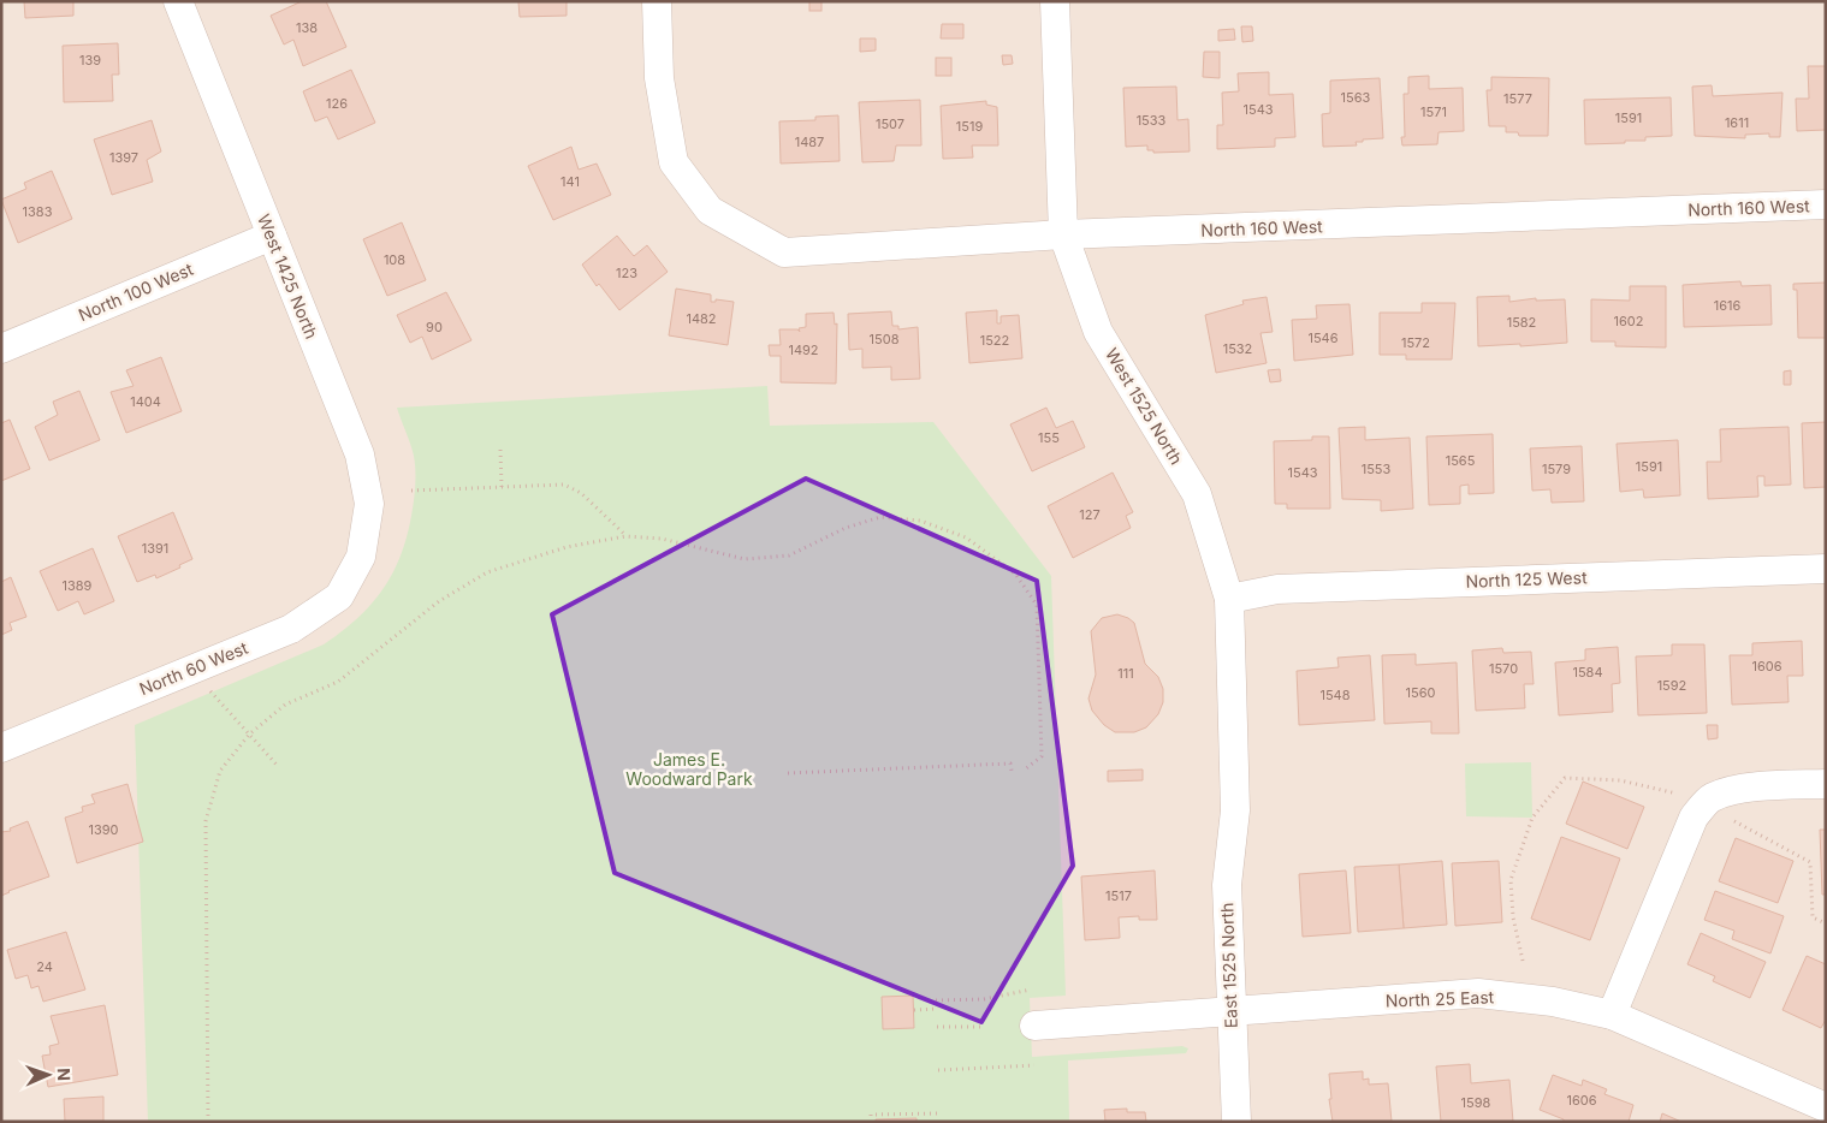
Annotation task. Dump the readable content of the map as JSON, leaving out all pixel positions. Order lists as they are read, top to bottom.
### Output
{
  "streets": {
    "street": [
      "North 160 West",
      "West 1425 North",
      "North 100 West",
      "West 1525 North",
      "North 125 West",
      "North 60 West",
      "East 1525 North",
      "North 25 East"
    ]
  },
  "crossings": [
    ["North 160 West", "West 1525 North"],
    ["West 1425 North", "North 100 West"],
    ["West 1425 North", "North 60 West"],
    ["West 1525 North", "North 125 West"],
    ["West 1525 North", "East 1525 North"],
    ["East 1525 North", "North 25 East"]
  ],
  "parks": ["James E. Woodward Park"],
  "house_numbers": [
    "138",
    "139",
    "1563",
    "1577",
    "126",
    "1543",
    "1571",
    "1591",
    "1533",
    "1611",
    "1507",
    "1519",
    "1487",
    "1397",
    "141",
    "1383",
    "108",
    "123",
    "1616",
    "1482",
    "1602",
    "1582",
    "90",
    "1546",
    "1508",
    "1522",
    "1572",
    "1532",
    "1492",
    "1404",
    "155",
    "1565",
    "1591",
    "1553",
    "1579",
    "1543",
    "127",
    "1391",
    "1389",
    "1606",
    "1570",
    "1584",
    "111",
    "1592",
    "1560",
    "1548",
    "1390",
    "1517",
    "24",
    "1606",
    "1598"
  ],
  "north": "right"
}
